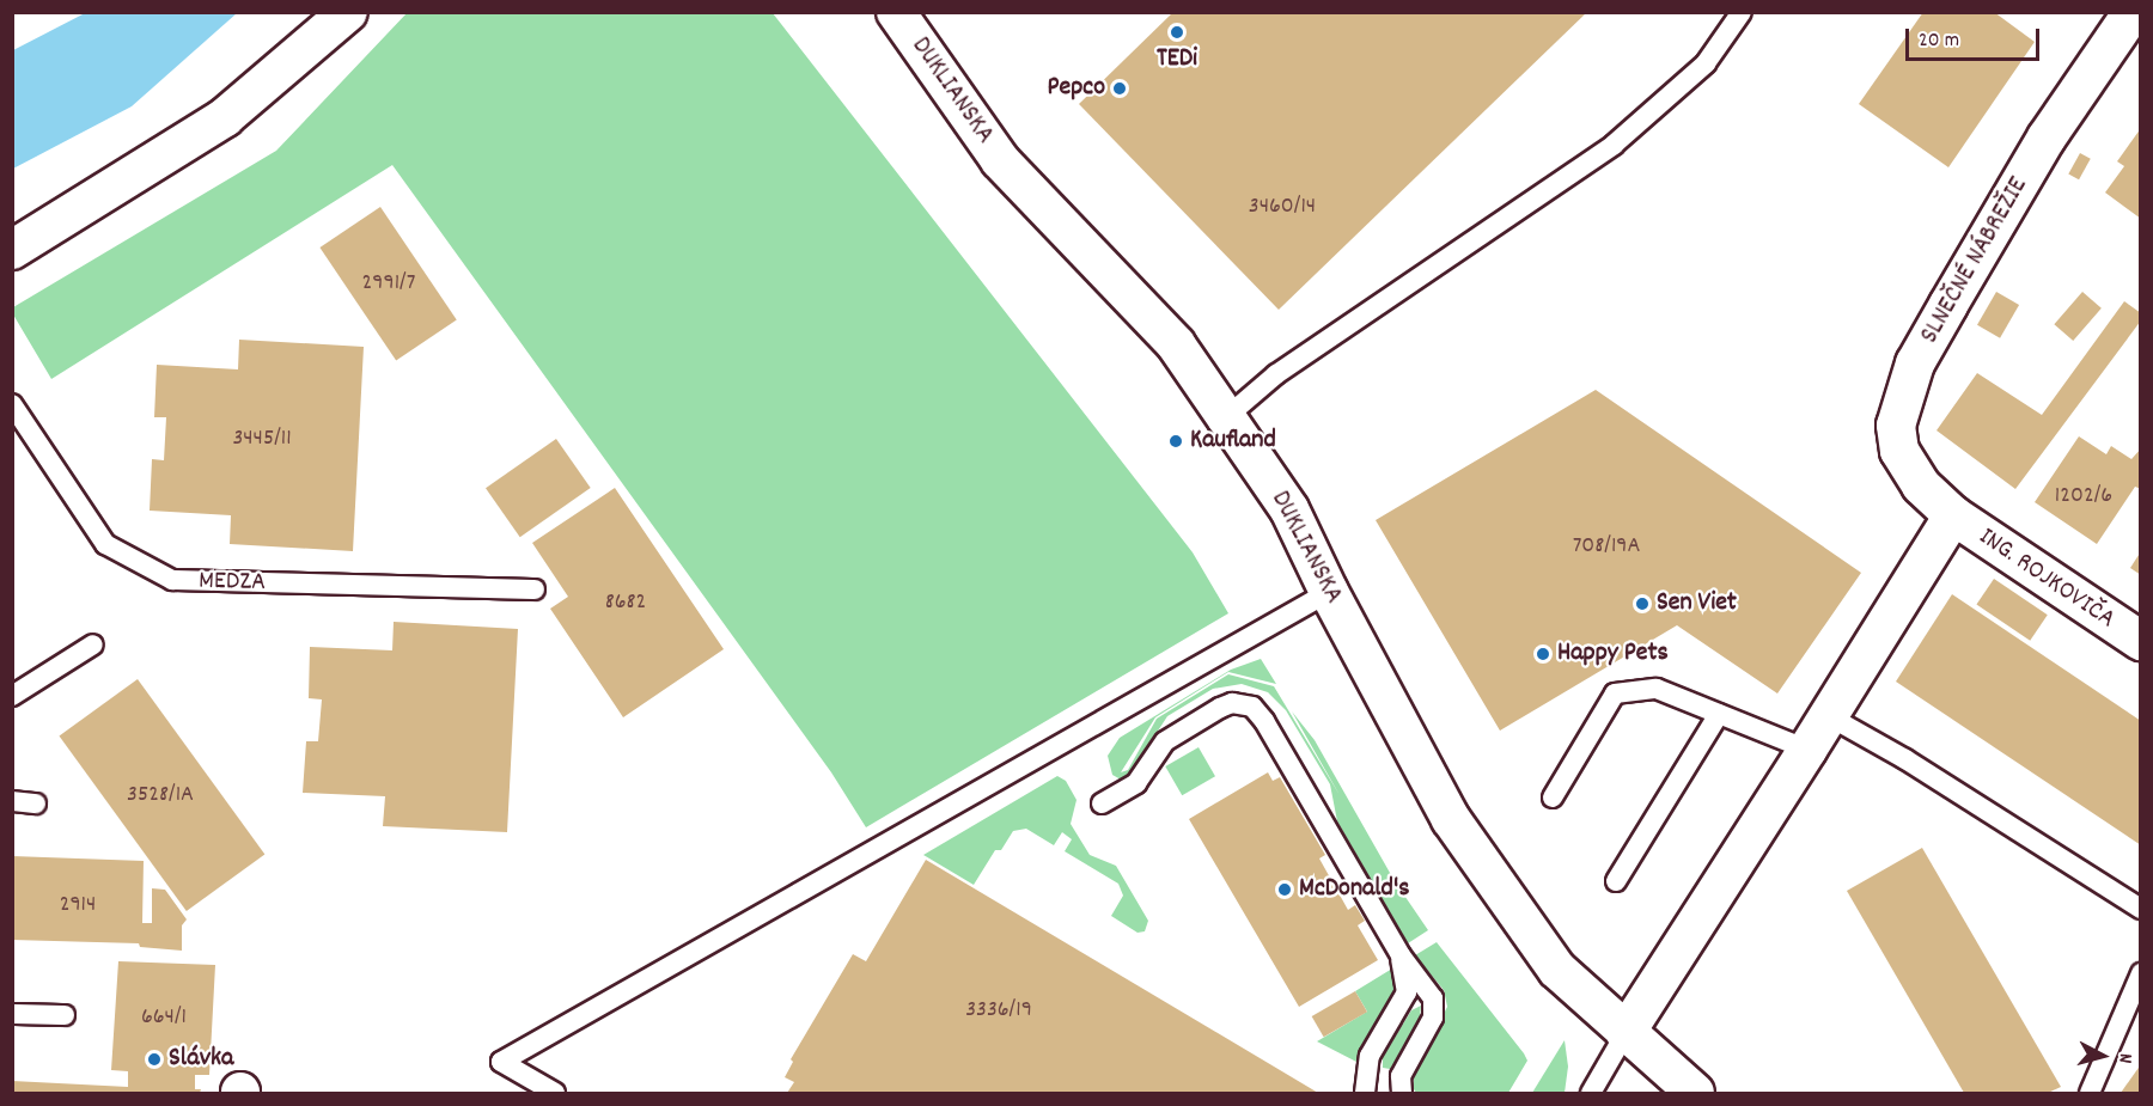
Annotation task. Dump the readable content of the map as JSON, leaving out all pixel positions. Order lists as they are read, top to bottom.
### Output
{
  "streets": {
    "street": ["DUKLIANSKA", "SLNEČNÉ NÁBREŽIE", "ING. ROJKOVIČA"],
    "lane": ["MEDZA"]
  },
  "crossings": [
    ["SLNEČNÉ NÁBREŽIE", "ING. ROJKOVIČA"]
  ],
  "places": [
    "TEDi",
    "Pepco",
    "Kaufland",
    "Sen Viet",
    "Happy Pets",
    "McDonald's",
    "Slávka"
  ],
  "house_numbers": [
    "3460/14",
    "2991/7",
    "3445/11",
    "1202/6",
    "708/19A",
    "8682",
    "3528/1A",
    "2914",
    "3336/19",
    "664/1"
  ],
  "scale_bar": "20 m",
  "north": "right"
}
